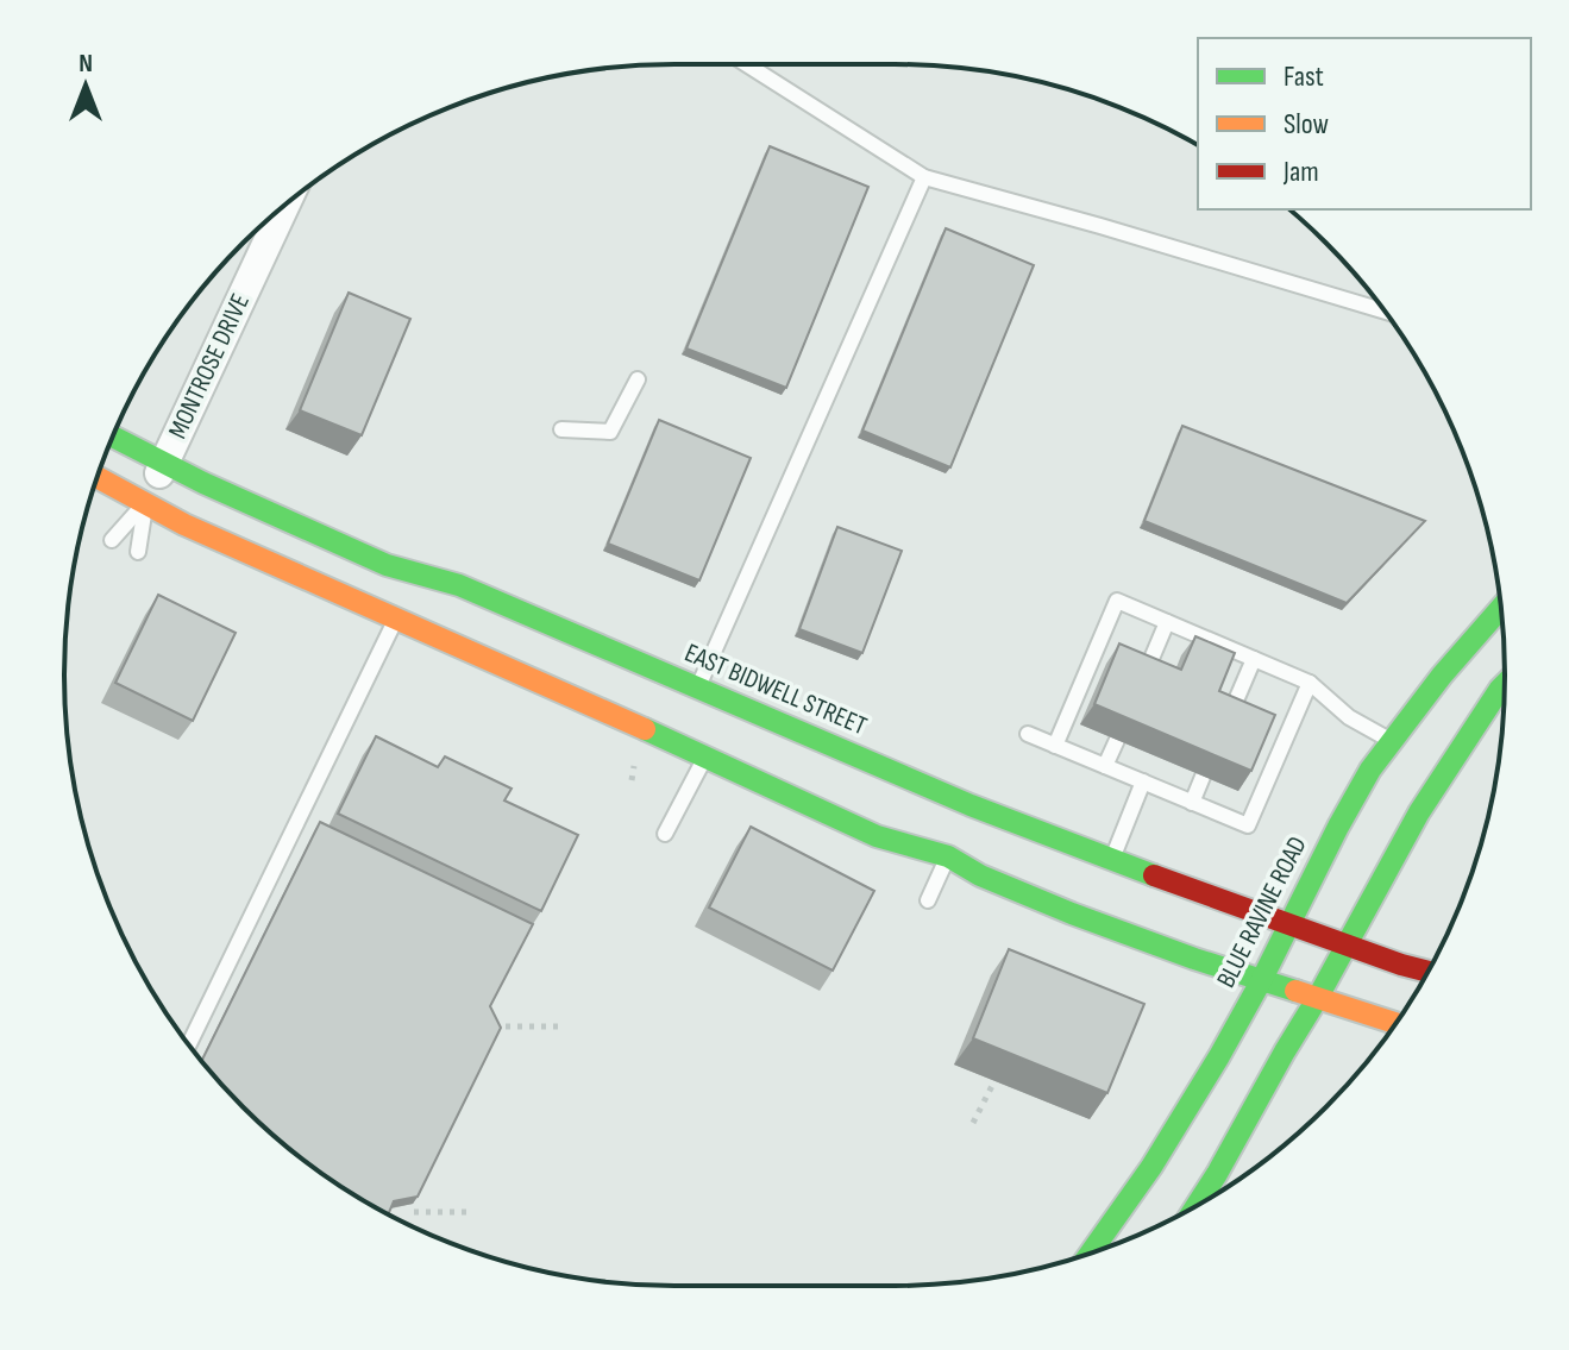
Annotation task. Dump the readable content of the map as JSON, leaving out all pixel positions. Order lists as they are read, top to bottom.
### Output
{
  "streets": {
    "main road": ["EAST BIDWELL STREET", "BLUE RAVINE ROAD"],
    "street": ["MONTROSE DRIVE"]
  },
  "crossings": [
    ["MONTROSE DRIVE", "EAST BIDWELL STREET"],
    ["EAST BIDWELL STREET", "BLUE RAVINE ROAD"]
  ],
  "legend": ["Fast", "Slow", "Jam"],
  "north": "top"
}
